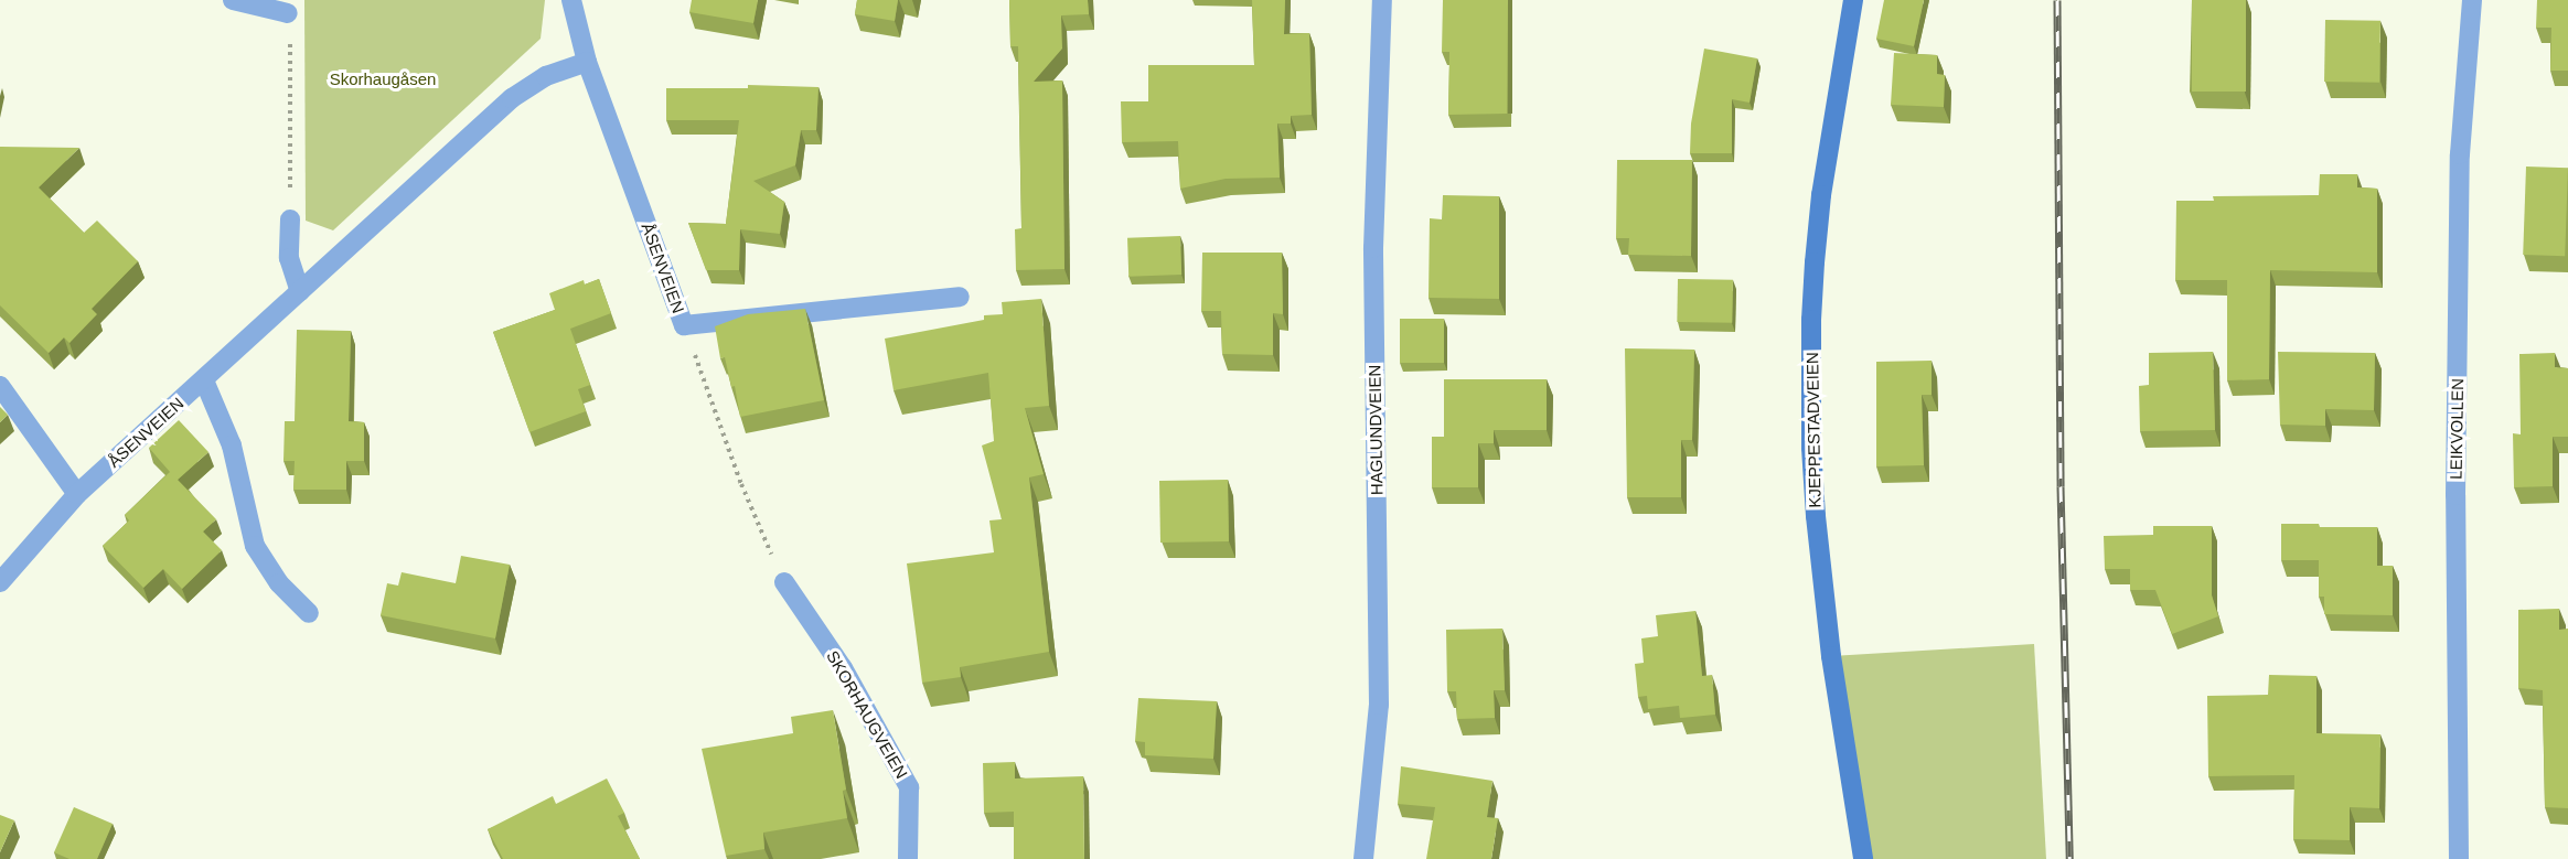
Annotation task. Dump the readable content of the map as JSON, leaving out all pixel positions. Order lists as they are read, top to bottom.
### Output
{
  "streets": {
    "main road": ["KJEPPESTADVEIEN"],
    "street": [
      "ÅSENVEIEN",
      "LEIKVOLLEN",
      "HAGLUNDVEIEN",
      "SKORHAUGVEIEN"
    ]
  },
  "parks": ["Skorhaugåsen"]
}
